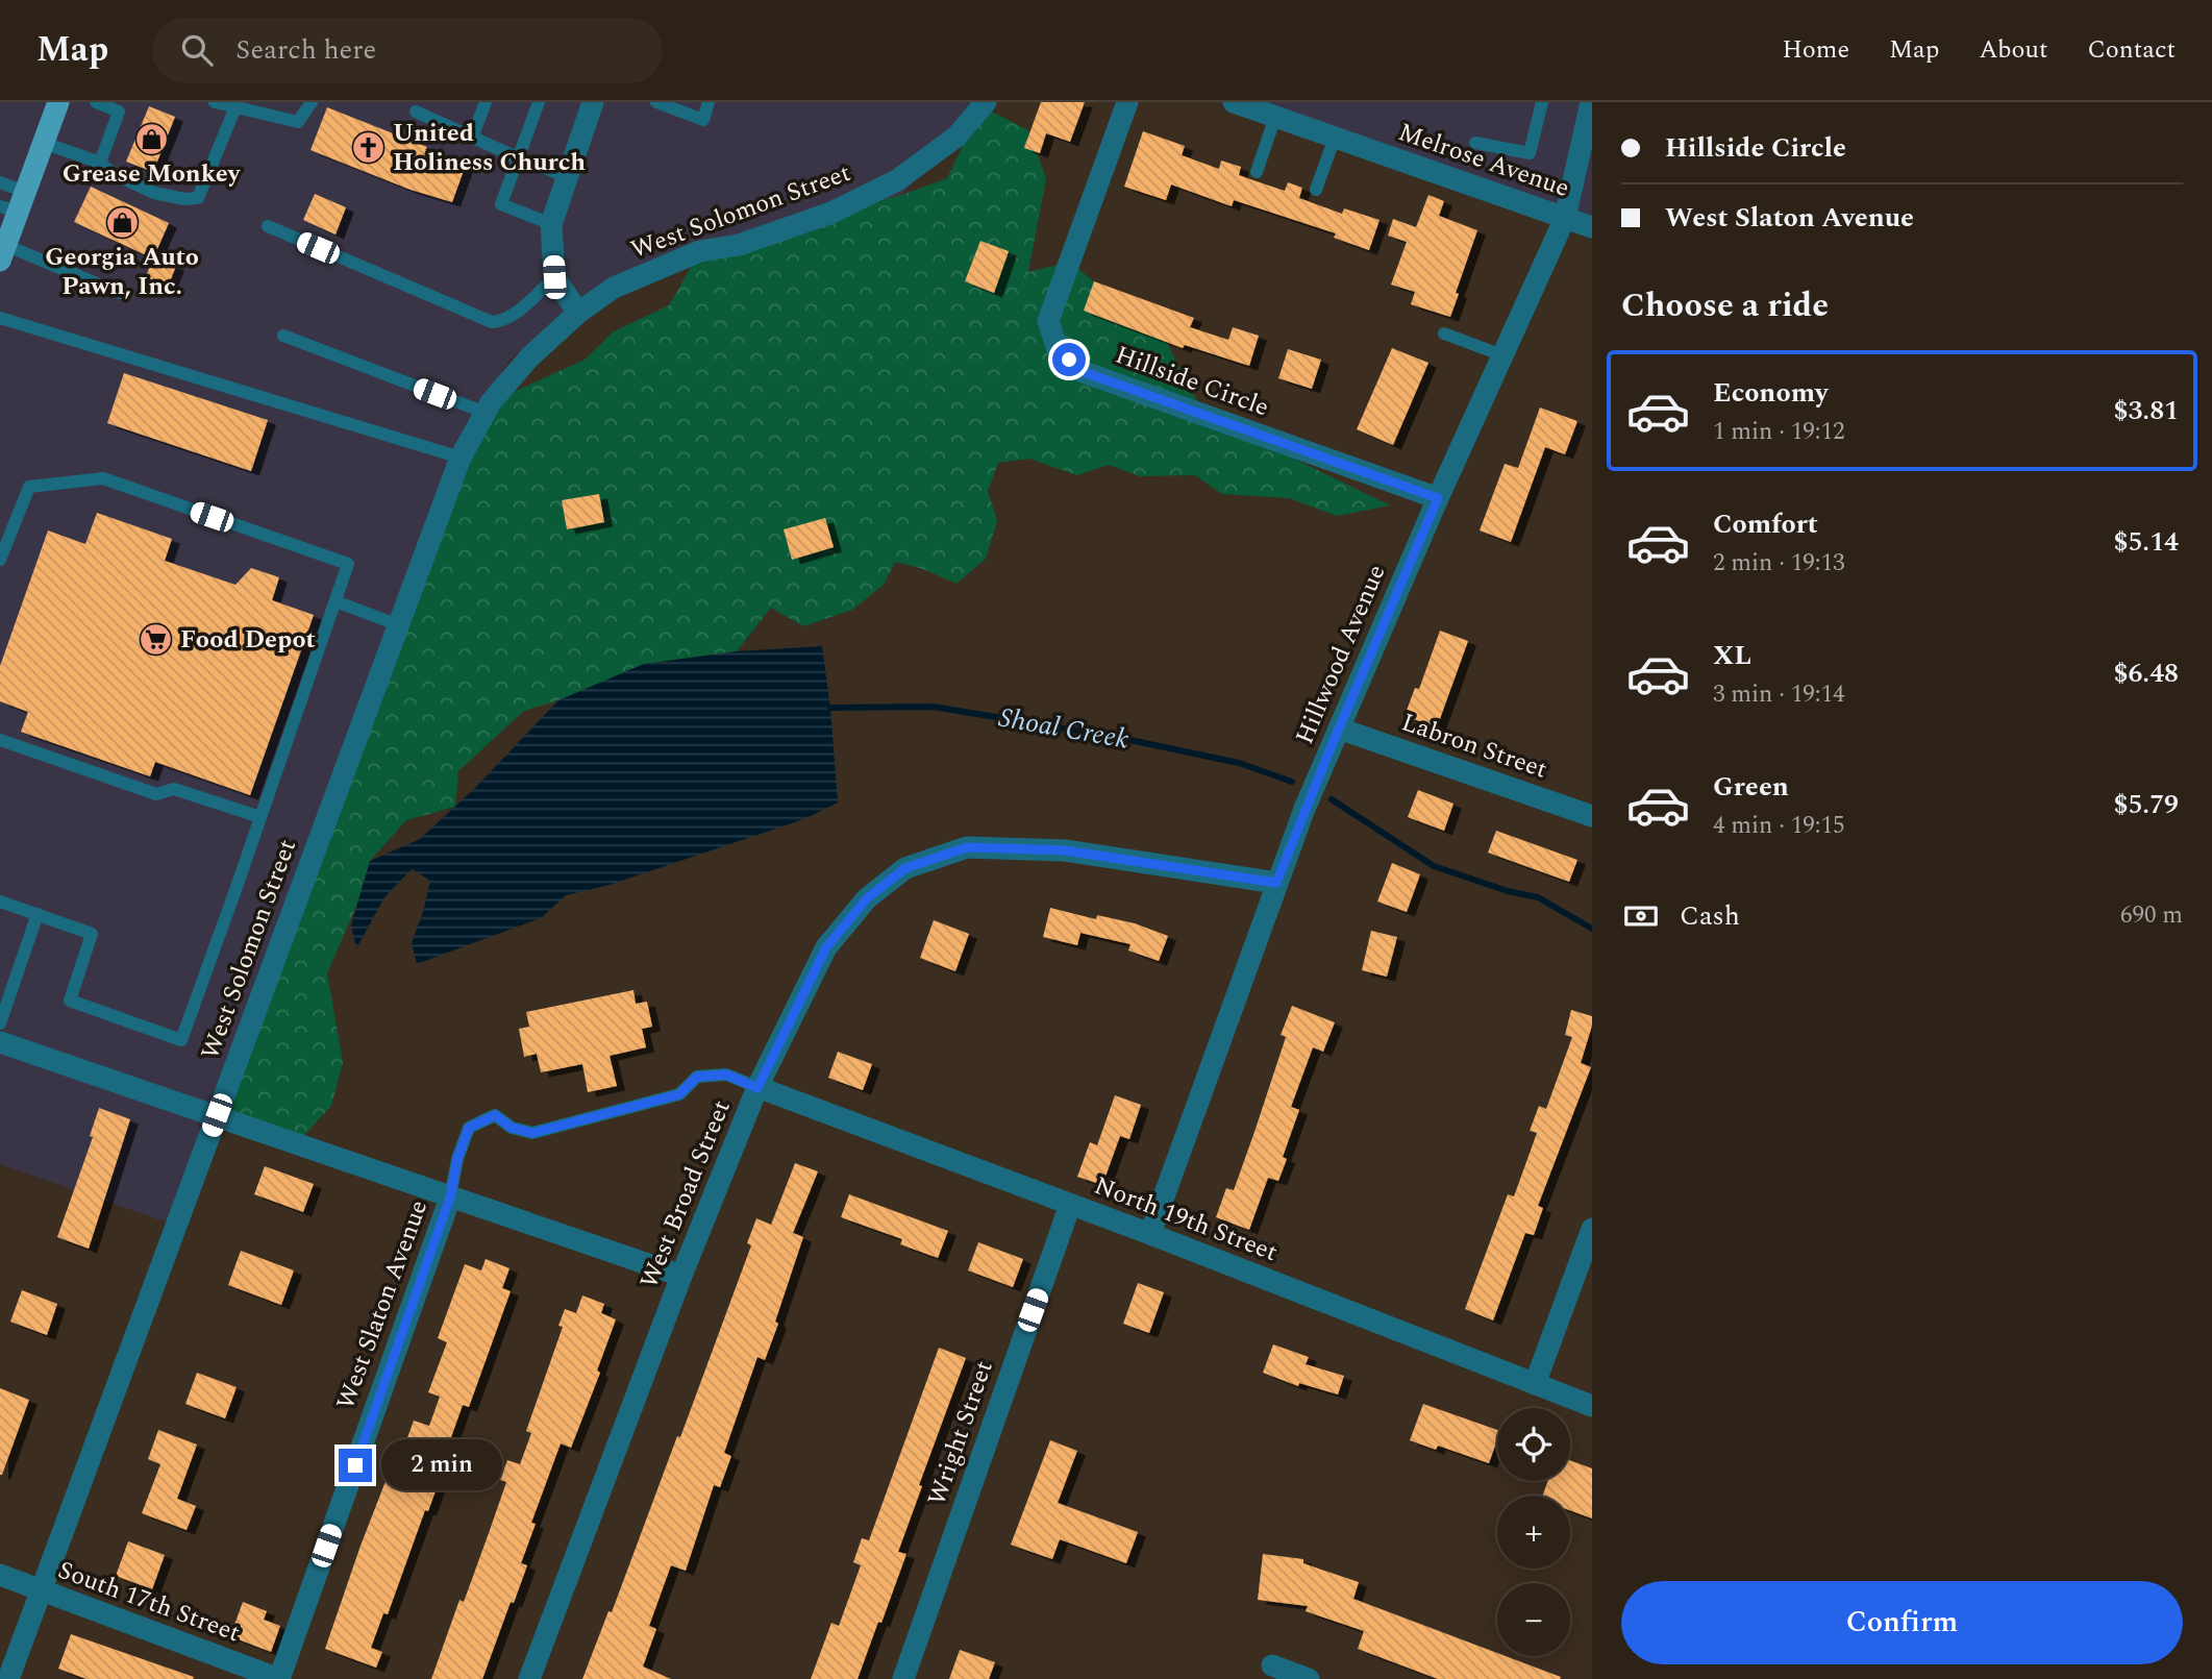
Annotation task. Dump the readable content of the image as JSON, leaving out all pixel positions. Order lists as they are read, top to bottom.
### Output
{
  "streets": {
    "street": [
      "Melrose Avenue",
      "West Solomon Street",
      "Hillside Circle",
      "Hillwood Avenue",
      "Labron Street",
      "West Broad Street",
      "North 19th Street",
      "West Slaton Avenue",
      "Wright Street",
      "South 17th Street"
    ]
  },
  "crossings": [
    ["Melrose Avenue", "Hillwood Avenue"],
    ["West Solomon Street", "South 17th Street"],
    ["Hillside Circle", "Hillwood Avenue"],
    ["Hillwood Avenue", "Labron Street"],
    ["Hillwood Avenue", "West Broad Street"],
    ["Hillwood Avenue", "North 19th Street"],
    ["West Broad Street", "North 19th Street"],
    ["North 19th Street", "Wright Street"],
    ["West Slaton Avenue", "South 17th Street"]
  ],
  "water": ["Shoal Creek"],
  "places": {
    "shop": ["Grease Monkey", "Georgia Auto Pawn, Inc."],
    "church": ["United Holiness Church"],
    "supermarket": ["Food Depot"]
  },
  "page": {
    "header": "Map",
    "search": "Search here",
    "nav": [
      "Home",
      "Map",
      "About",
      "Contact"
    ],
    "banner": ["Hillside Circle", "West Slaton Avenue"],
    "heading": "Choose a ride",
    "list": [
      {
        "name": "Economy",
        "note": "1 min · 19:12",
        "value": "$3.81"
      },
      {
        "name": "Comfort",
        "note": "2 min · 19:13",
        "value": "$5.14"
      },
      {
        "name": "XL",
        "note": "3 min · 19:14",
        "value": "$6.48"
      },
      {
        "name": "Green",
        "note": "4 min · 19:15",
        "value": "$5.79"
      }
    ],
    "pay": ["Cash", "690 m"],
    "map_buttons": ["+", "−"],
    "bubble": "2 min",
    "buttons": "Confirm"
  }
}
